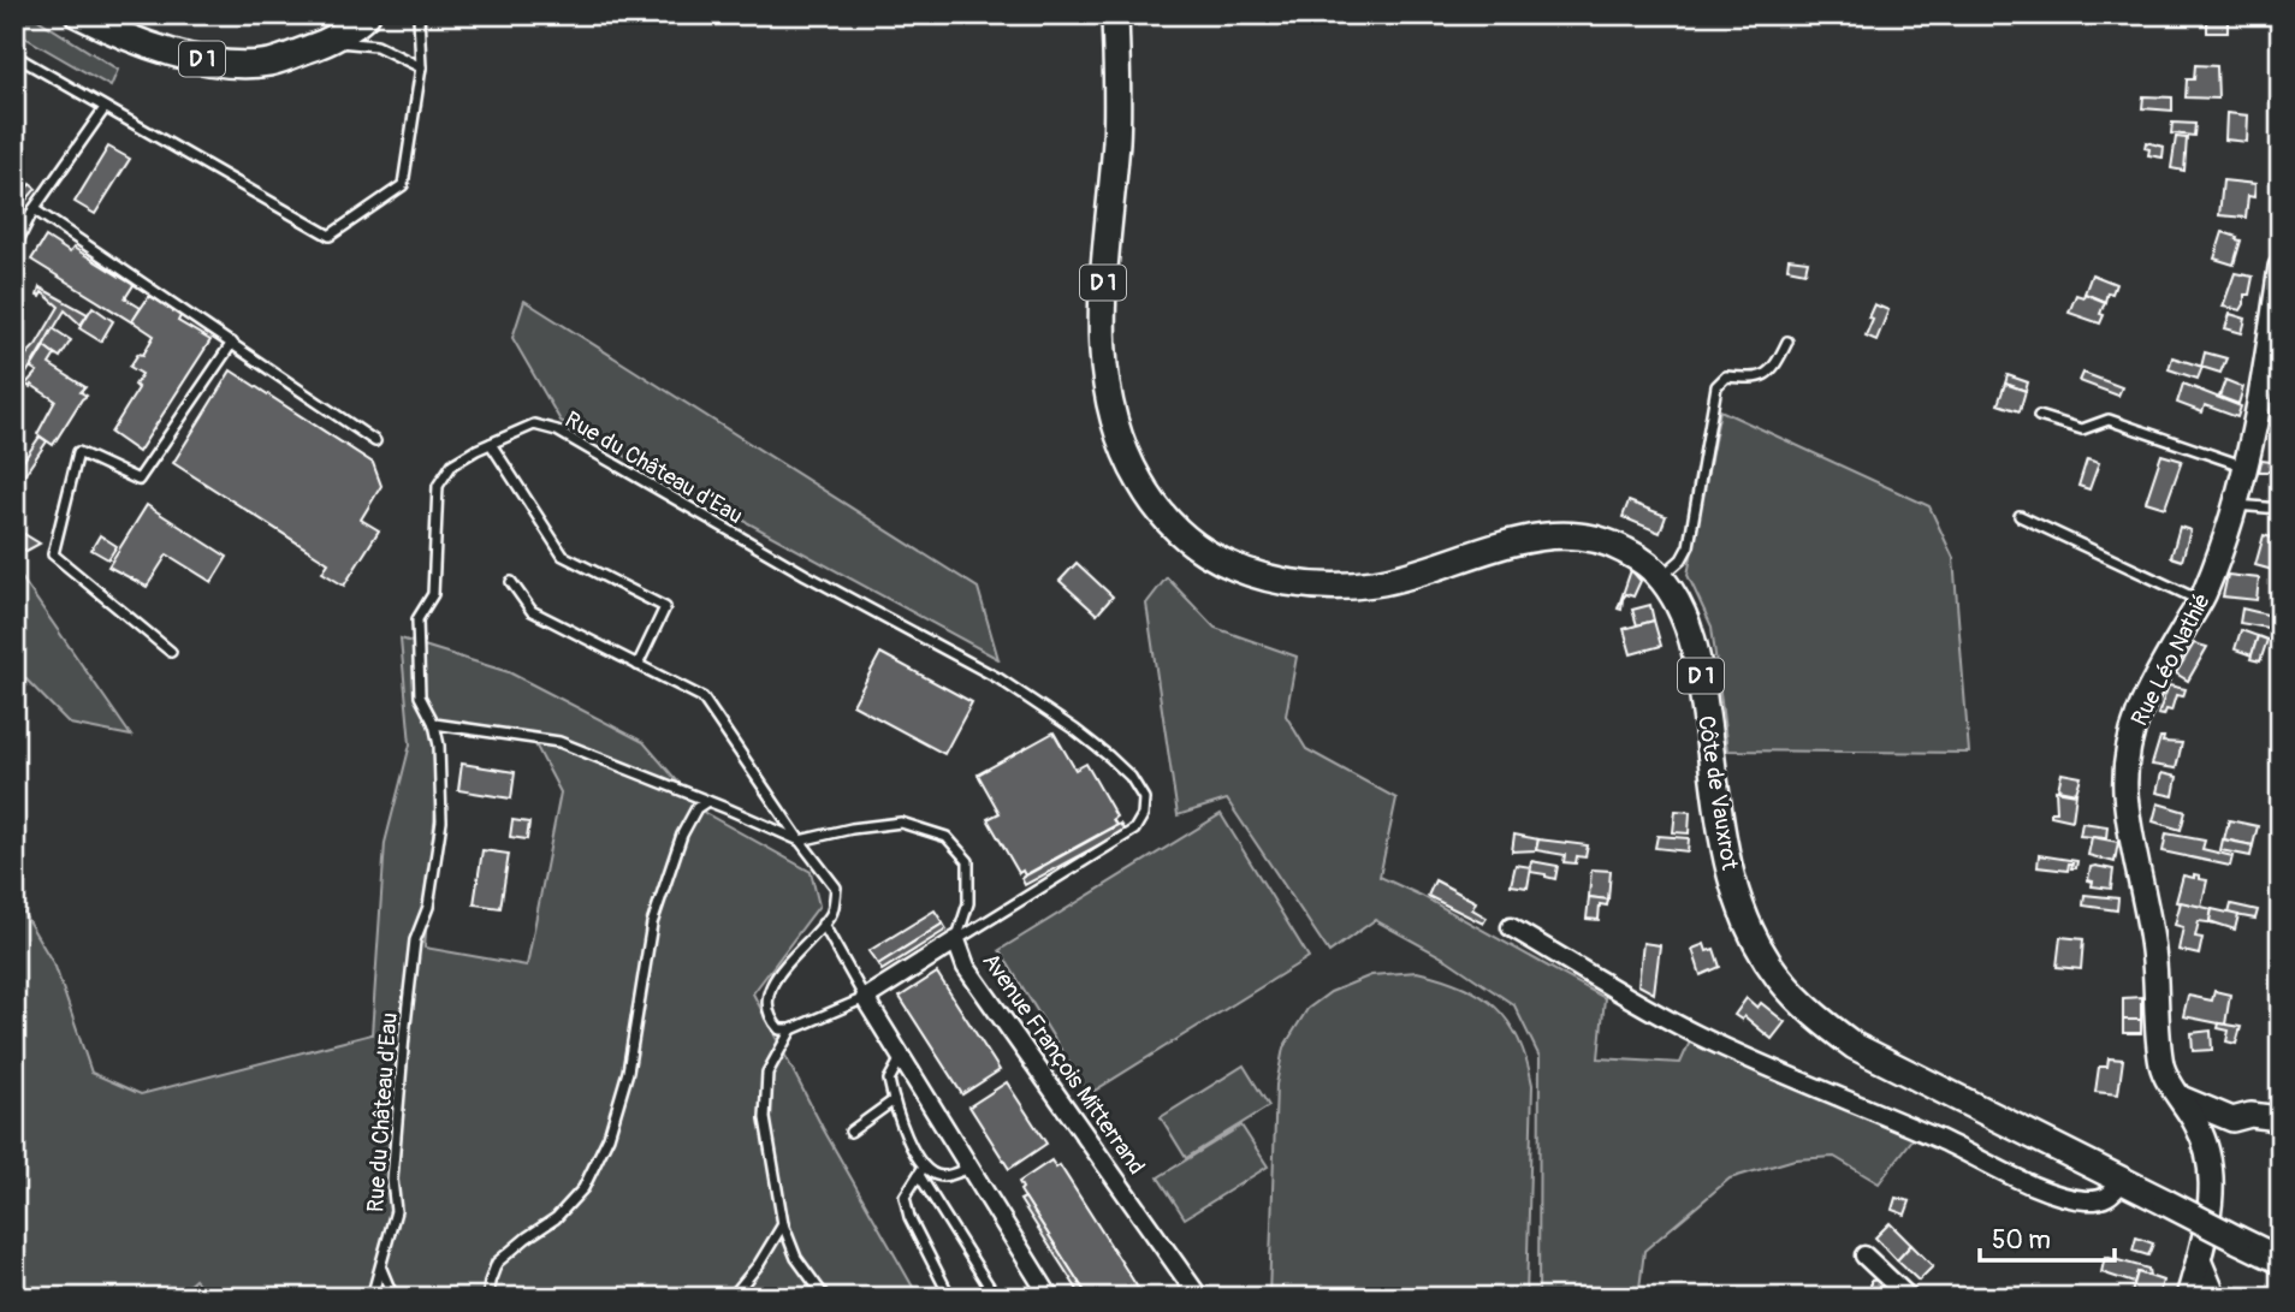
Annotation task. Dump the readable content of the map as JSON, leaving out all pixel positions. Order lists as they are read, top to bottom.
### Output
{
  "streets": {
    "main road": ["D 1", "Rue Léo Nathié", "Côte de Vauxrot"],
    "street": ["Avenue François Mitterrand"],
    "lane": ["Rue du Château d'Eau"]
  },
  "crossings": [
    ["D 1", "Côte de Vauxrot"],
    ["Rue du Château d'Eau", "Avenue François Mitterrand"]
  ],
  "scale_bar": "50 m"
}
